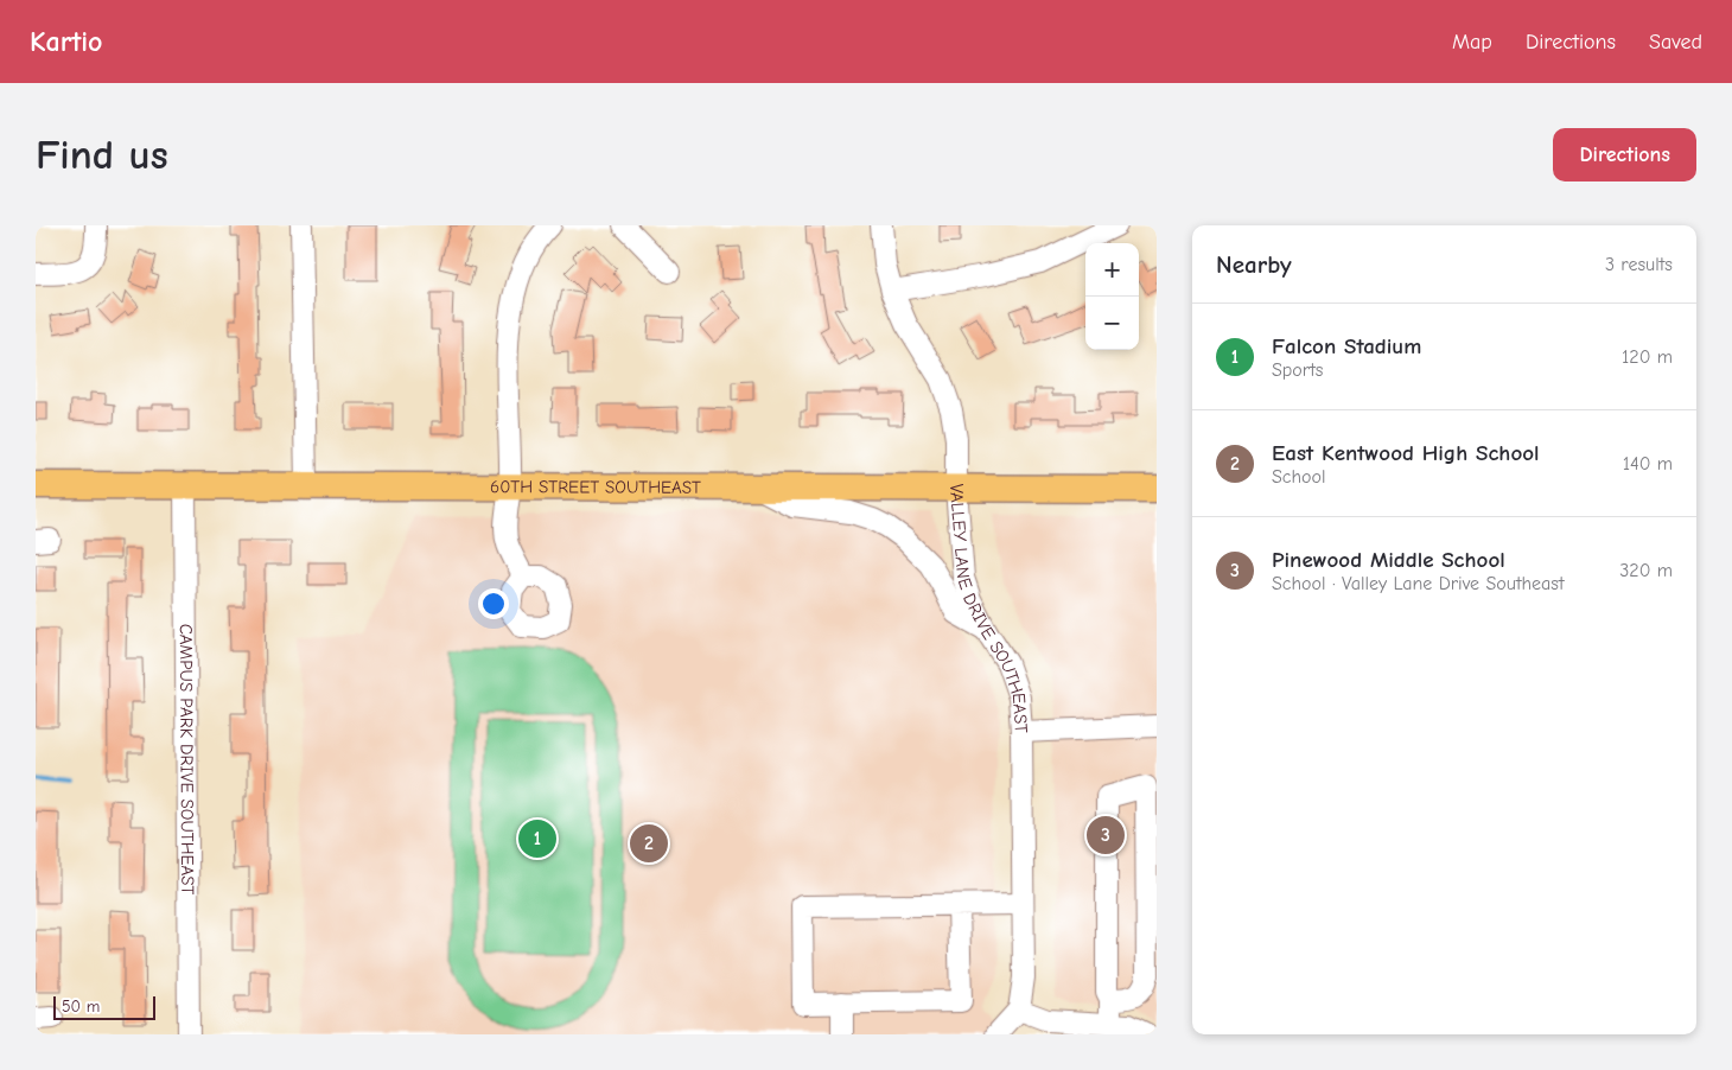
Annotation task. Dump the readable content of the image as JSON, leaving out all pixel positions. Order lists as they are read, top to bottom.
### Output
{
  "streets": {
    "main road": ["60TH STREET SOUTHEAST"],
    "street": ["VALLEY LANE DRIVE SOUTHEAST", "CAMPUS PARK DRIVE SOUTHEAST"]
  },
  "crossings": [
    ["60TH STREET SOUTHEAST", "VALLEY LANE DRIVE SOUTHEAST"],
    ["60TH STREET SOUTHEAST", "CAMPUS PARK DRIVE SOUTHEAST"]
  ],
  "scale_bar": "50 m",
  "page": {
    "header": "Kartio",
    "nav": ["Map", "Directions", "Saved"],
    "buttons": "Directions",
    "title": "Find us",
    "heading": ["Nearby", "3 results"],
    "map_buttons": ["+", "−"],
    "list": [
      {
        "mark": "1",
        "name": "Falcon Stadium",
        "note": "Sports",
        "value": "120 m"
      },
      {
        "mark": "2",
        "name": "East Kentwood High School",
        "note": "School",
        "value": "140 m"
      },
      {
        "mark": "3",
        "name": "Pinewood Middle School",
        "note": "School · Valley Lane Drive Southeast",
        "value": "320 m"
      }
    ],
    "pins": ["3", "1", "2"],
    "scale": "50 m"
  }
}
